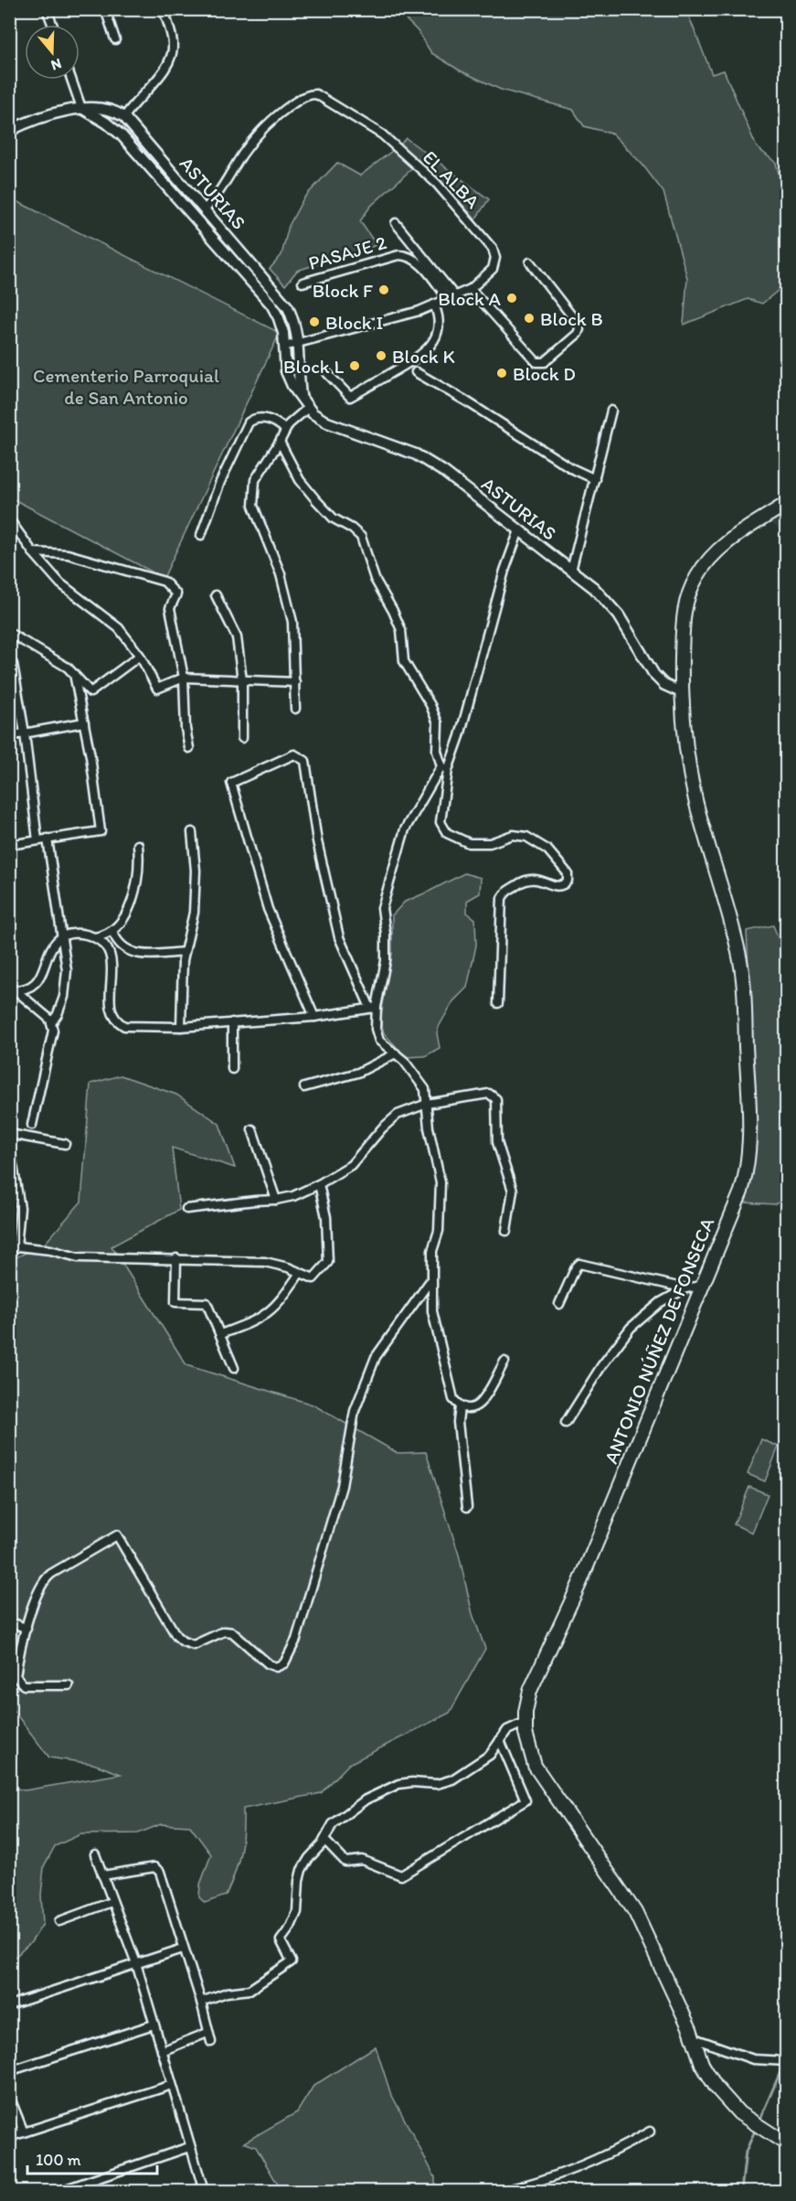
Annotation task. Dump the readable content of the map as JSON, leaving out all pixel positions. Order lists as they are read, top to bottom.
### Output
{
  "streets": {
    "main road": ["ANTONIO NÚÑEZ DE FONSECA"],
    "street": ["EL ALBA", "ASTURIAS", "PASAJE 2"]
  },
  "crossings": [
    ["EL ALBA", "ASTURIAS"],
    ["EL ALBA", "PASAJE 2"],
    ["ASTURIAS", "ANTONIO NÚÑEZ DE FONSECA"]
  ],
  "parks": ["Cementerio Parroquial de San Antonio"],
  "places": [
    "Block F",
    "Block A",
    "Block B",
    "Block I",
    "Block K",
    "Block L",
    "Block D"
  ],
  "scale_bar": "100 m",
  "north": "bottom"
}
